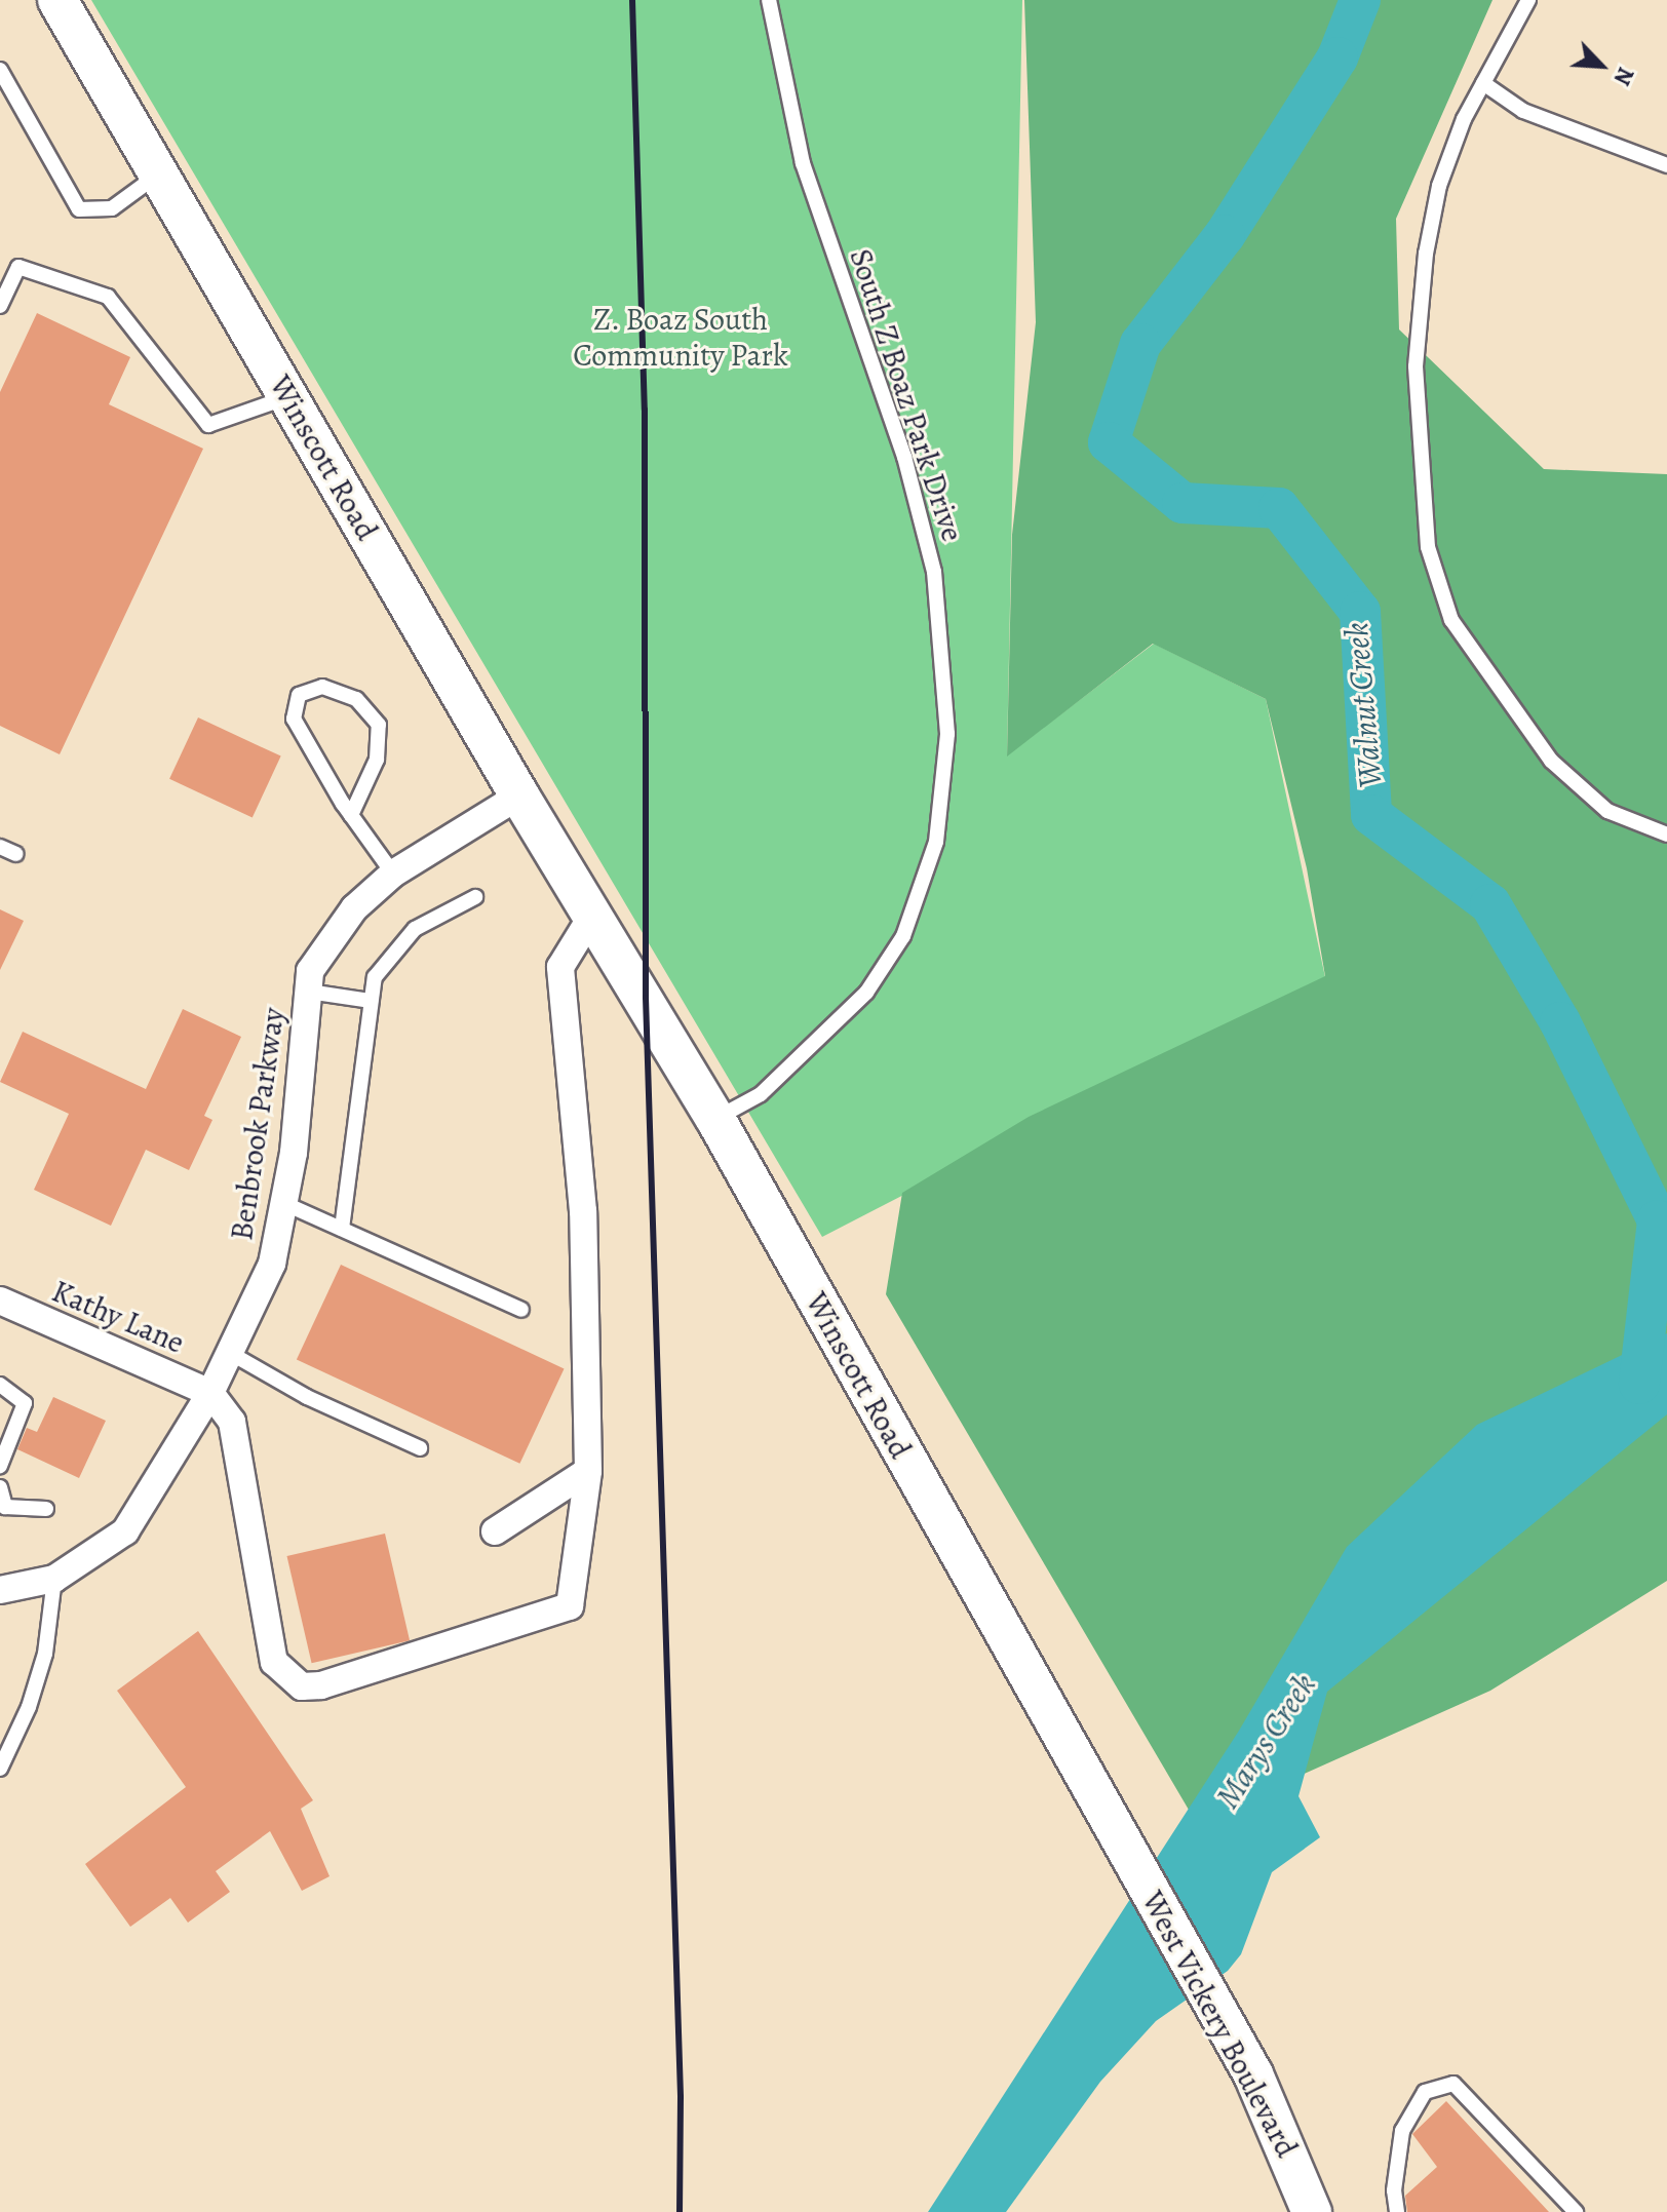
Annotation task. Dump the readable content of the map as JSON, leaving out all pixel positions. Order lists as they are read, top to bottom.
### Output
{
  "streets": {
    "main road": ["Winscott Road", "West Vickery Boulevard"],
    "street": ["Benbrook Parkway", "Kathy Lane"],
    "lane": ["South Z Boaz Park Drive"]
  },
  "crossings": [
    ["South Z Boaz Park Drive", "Winscott Road"],
    ["Winscott Road", "Benbrook Parkway"],
    ["Winscott Road", "West Vickery Boulevard"],
    ["Benbrook Parkway", "Kathy Lane"]
  ],
  "water": ["Walnut Creek", "Marys Creek"],
  "parks": ["Z. Boaz South Community Park"],
  "north": "bottom right"
}
